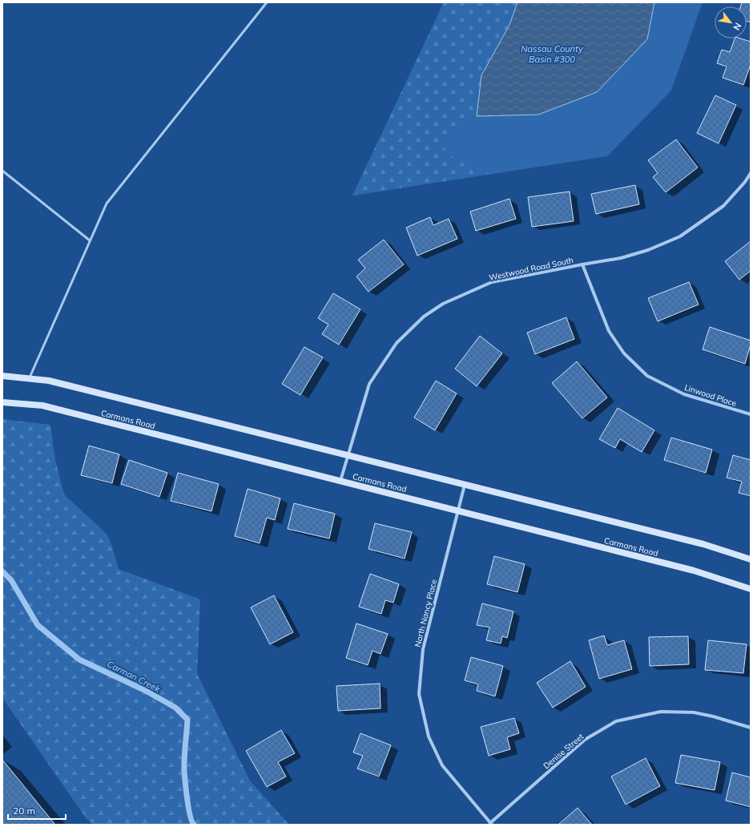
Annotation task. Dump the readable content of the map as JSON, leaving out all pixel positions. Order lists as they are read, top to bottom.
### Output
{
  "streets": {
    "street": [
      "Westwood Road South",
      "Linwood Place",
      "Carmans Road",
      "North Nancy Place",
      "Denise Street"
    ]
  },
  "crossings": [
    ["Westwood Road South", "Linwood Place"],
    ["Westwood Road South", "Carmans Road"],
    ["Carmans Road", "North Nancy Place"],
    ["North Nancy Place", "Denise Street"]
  ],
  "water": ["Nassau County Basin #300", "Carman Creek"],
  "scale_bar": "20 m",
  "north": "bottom right"
}
